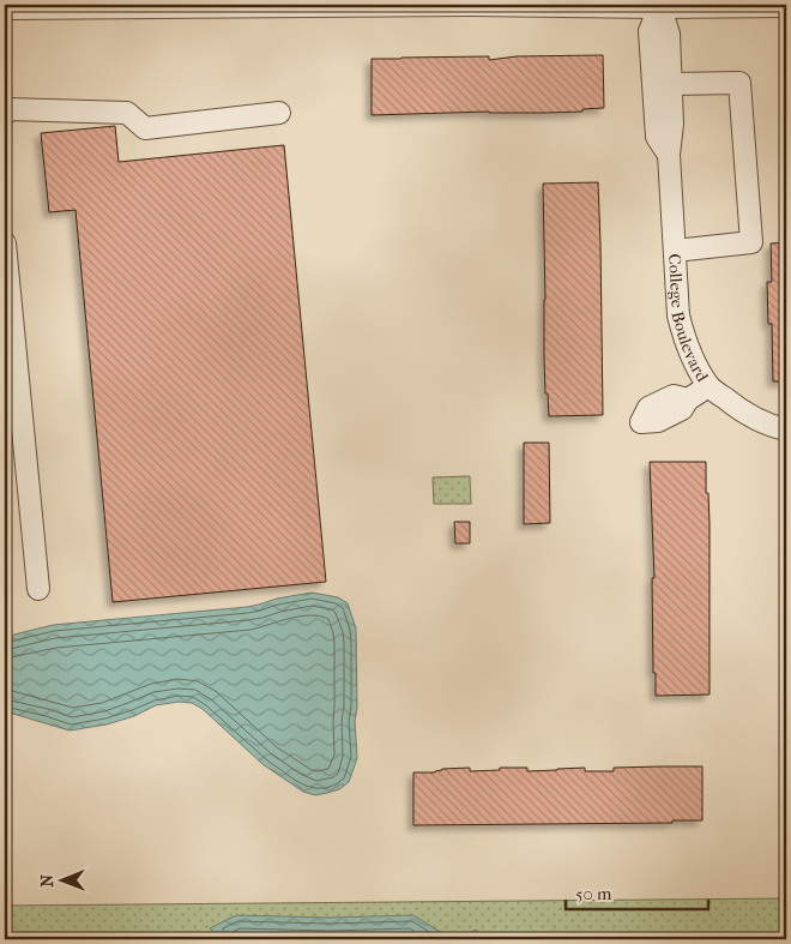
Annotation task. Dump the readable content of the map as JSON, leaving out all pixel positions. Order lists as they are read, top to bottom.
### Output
{
  "streets": {
    "street": ["College Boulevard"]
  },
  "scale_bar": "50 m",
  "north": "left"
}
